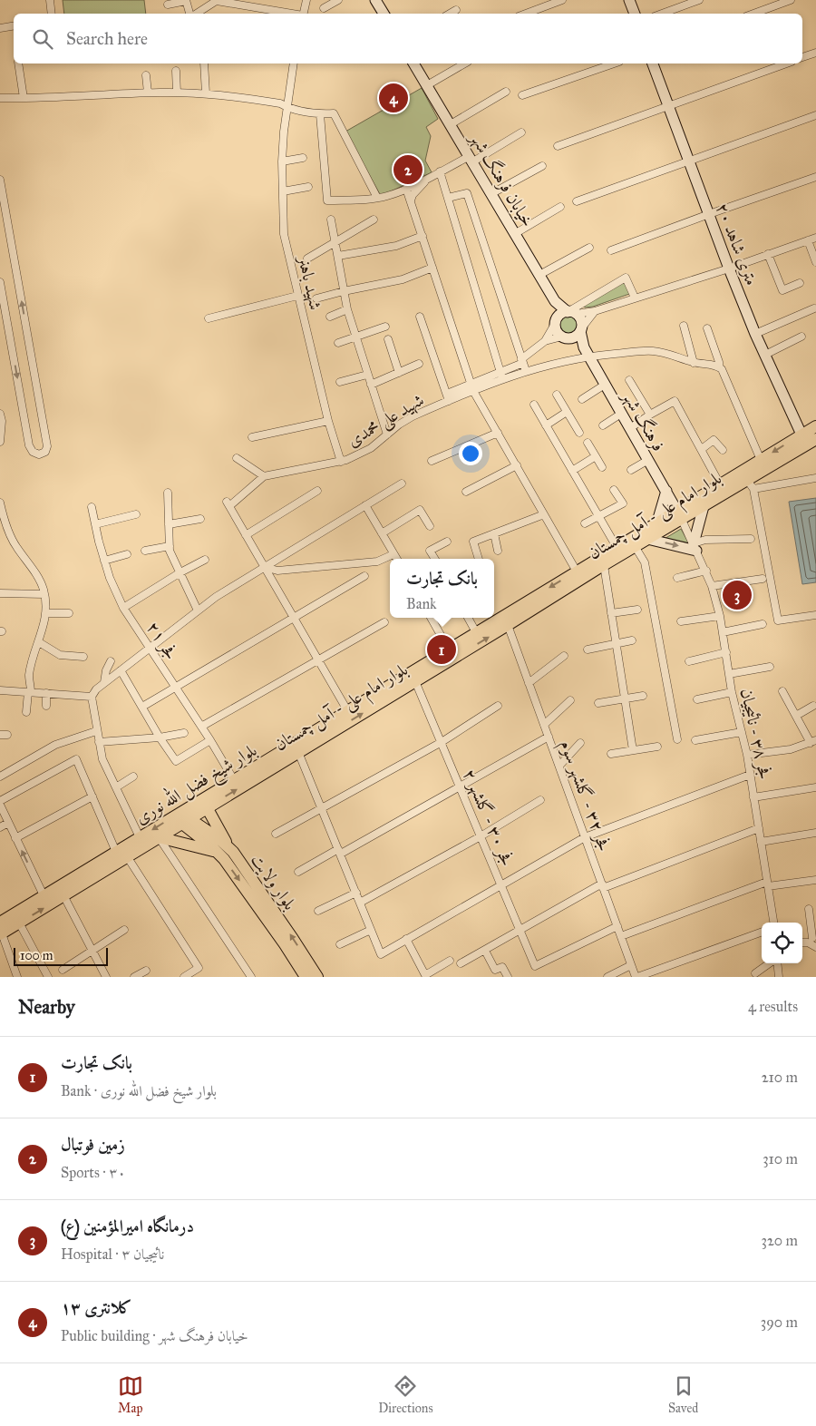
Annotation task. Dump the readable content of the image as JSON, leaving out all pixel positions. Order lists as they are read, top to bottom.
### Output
{
  "streets": {
    "main road": [
      "خیابان فرهنگ شهر",
      "۲۰ متری شاهد",
      "فرهنگ شهر",
      "بلوار امام علی - آمل چمستان",
      "بلوار شیخ فضل الله نوری",
      "بلوار ولایت"
    ],
    "street": [
      "شهید باهنر",
      "شهید علی محمدی",
      "فجر ۲۱",
      "فجر ۳۸ - نائیجیان",
      "فجر ۳۲ - گلشهر سوم",
      "فجر ۳۰ - گلشهر ۲"
    ]
  },
  "crossings": [
    ["۲۰ متری شاهد", "بلوار امام علی - آمل چمستان"],
    ["شهید باهنر", "شهید علی محمدی"],
    ["شهید علی محمدی", "فرهنگ شهر"],
    ["فرهنگ شهر", "بلوار امام علی - آمل چمستان"],
    ["فرهنگ شهر", "فجر ۳۸ - نائیجیان"],
    ["فرهنگ شهر", "بلوار شیخ فضل الله نوری"],
    ["بلوار امام علی - آمل چمستان", "فجر ۳۸ - نائیجیان"],
    ["بلوار امام علی - آمل چمستان", "بلوار شیخ فضل الله نوری"],
    ["بلوار امام علی - آمل چمستان", "فجر ۳۲ - گلشهر سوم"],
    ["بلوار امام علی - آمل چمستان", "فجر ۳۰ - گلشهر ۲"],
    ["بلوار امام علی - آمل چمستان", "بلوار ولایت"],
    ["فجر ۲۱", "بلوار شیخ فضل الله نوری"],
    ["فجر ۳۸ - نائیجیان", "بلوار شیخ فضل الله نوری"],
    ["بلوار شیخ فضل الله نوری", "بلوار ولایت"],
    ["فجر ۳۲ - گلشهر سوم", "فجر ۳۰ - گلشهر ۲"]
  ],
  "scale_bar": "100 m",
  "page": {
    "search": "Search here",
    "pins": [
      "4",
      "2",
      "3",
      "1"
    ],
    "popup": ["بانک تجارت", "Bank"],
    "scale": "100 m",
    "heading": ["Nearby", "4 results"],
    "list": [
      {
        "mark": "1",
        "name": "بانک تجارت",
        "note": "Bank · بلوار شیخ فضل الله نوری",
        "value": "210 m"
      },
      {
        "mark": "2",
        "name": "زمین فوتبال",
        "note": "Sports · ۳۰",
        "value": "310 m"
      },
      {
        "mark": "3",
        "name": "درمانگاه امیرالمؤمنین (ع)",
        "note": "Hospital · نائیجیان ۳",
        "value": "320 m"
      },
      {
        "mark": "4",
        "name": "کلانتری ۱۳",
        "note": "Public building · خیابان فرهنگ شهر",
        "value": "390 m"
      }
    ],
    "nav": ["Map", "Directions", "Saved"]
  }
}
